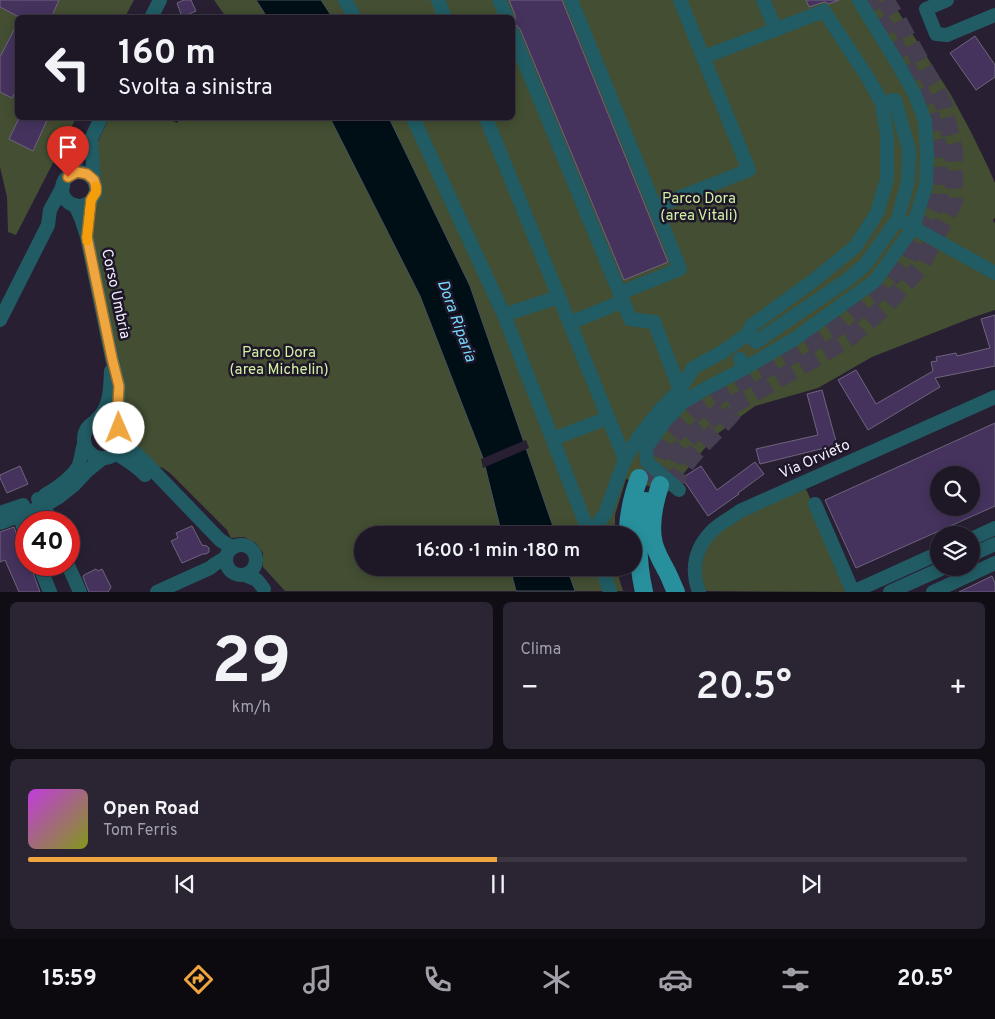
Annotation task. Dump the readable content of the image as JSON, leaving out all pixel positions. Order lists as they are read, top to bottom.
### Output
{
  "streets": {
    "street": ["Corso Umbria", "Via Orvieto"]
  },
  "water": ["Dora Riparia"],
  "parks": ["Parco Dora (area Vitali)", "Parco Dora (area Michelin)"],
  "page": {
    "turn": ["160 m", "Svolta a sinistra"],
    "limit": "40",
    "trip": "16:00 · 1 min · 180 m",
    "tile": [
      ["29", "km/h"],
      "Clima"
    ],
    "heat": ["−", "20.5°", "+"],
    "song": ["Open Road", "Tom Ferris"],
    "tabs": ["15:59", "20.5°"]
  }
}
